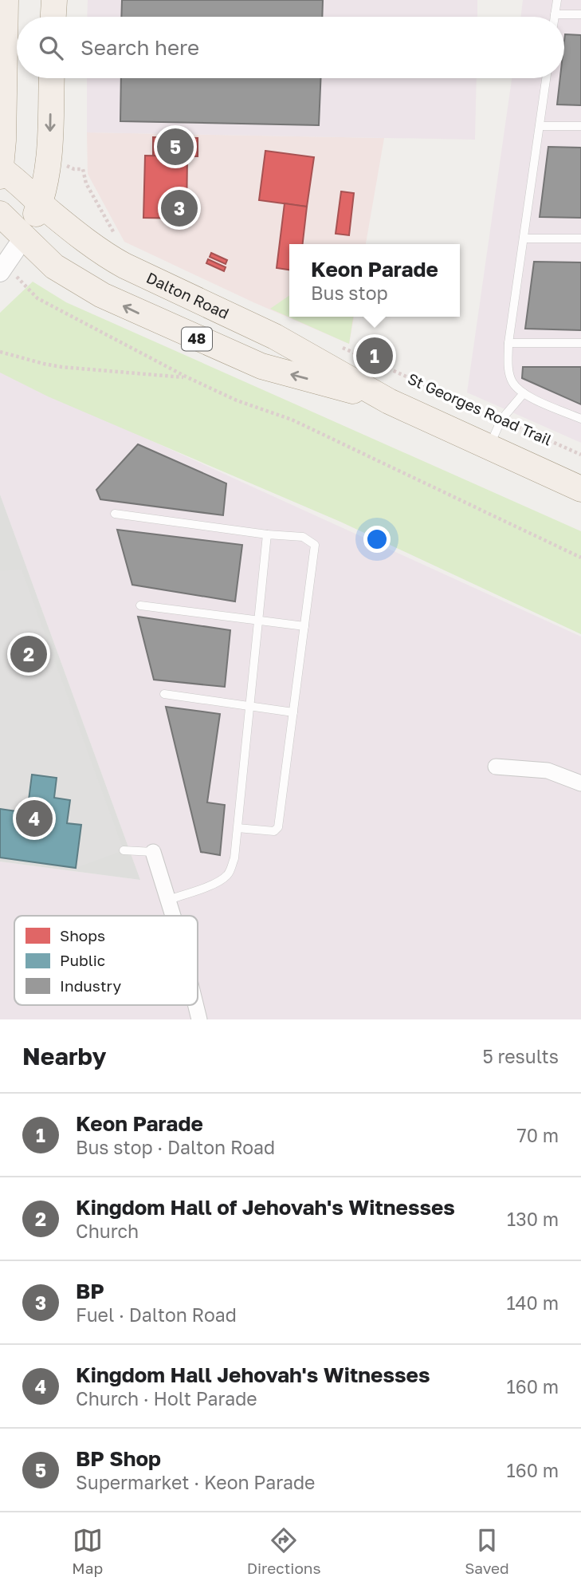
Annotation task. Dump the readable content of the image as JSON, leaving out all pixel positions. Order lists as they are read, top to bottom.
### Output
{
  "streets": {
    "main road": ["Dalton Road", "48"],
    "path": ["St Georges Road Trail"]
  },
  "legend": ["Shops", "Public", "Industry"],
  "page": {
    "search": "Search here",
    "pins": [
      "5",
      "3",
      "1",
      "2",
      "4"
    ],
    "popup": ["Keon Parade", "Bus stop"],
    "heading": ["Nearby", "5 results"],
    "list": [
      {
        "mark": "1",
        "name": "Keon Parade",
        "note": "Bus stop · Dalton Road",
        "value": "70 m"
      },
      {
        "mark": "2",
        "name": "Kingdom Hall of Jehovah's Witnesses",
        "note": "Church",
        "value": "130 m"
      },
      {
        "mark": "3",
        "name": "BP",
        "note": "Fuel · Dalton Road",
        "value": "140 m"
      },
      {
        "mark": "4",
        "name": "Kingdom Hall Jehovah's Witnesses",
        "note": "Church · Holt Parade",
        "value": "160 m"
      },
      {
        "mark": "5",
        "name": "BP Shop",
        "note": "Supermarket · Keon Parade",
        "value": "160 m"
      }
    ],
    "nav": ["Map", "Directions", "Saved"]
  }
}
